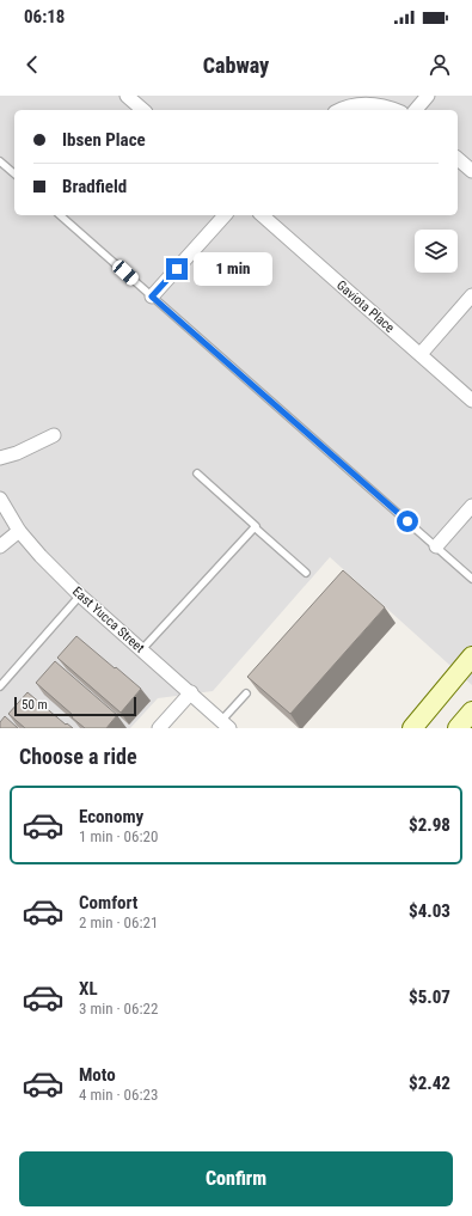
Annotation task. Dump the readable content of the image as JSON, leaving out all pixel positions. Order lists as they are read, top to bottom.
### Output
{
  "streets": {
    "street": ["Gaviota Place", "East Yucca Street"]
  },
  "scale_bar": "50 m",
  "page": {
    "status": "06:18",
    "header": "Cabway",
    "banner": ["Ibsen Place", "Bradfield"],
    "bubble": "1 min",
    "scale": "50 m",
    "heading": "Choose a ride",
    "list": [
      {
        "name": "Economy",
        "note": "1 min · 06:20",
        "value": "$2.98"
      },
      {
        "name": "Comfort",
        "note": "2 min · 06:21",
        "value": "$4.03"
      },
      {
        "name": "XL",
        "note": "3 min · 06:22",
        "value": "$5.07"
      },
      {
        "name": "Moto",
        "note": "4 min · 06:23",
        "value": "$2.42"
      }
    ],
    "buttons": "Confirm"
  }
}
